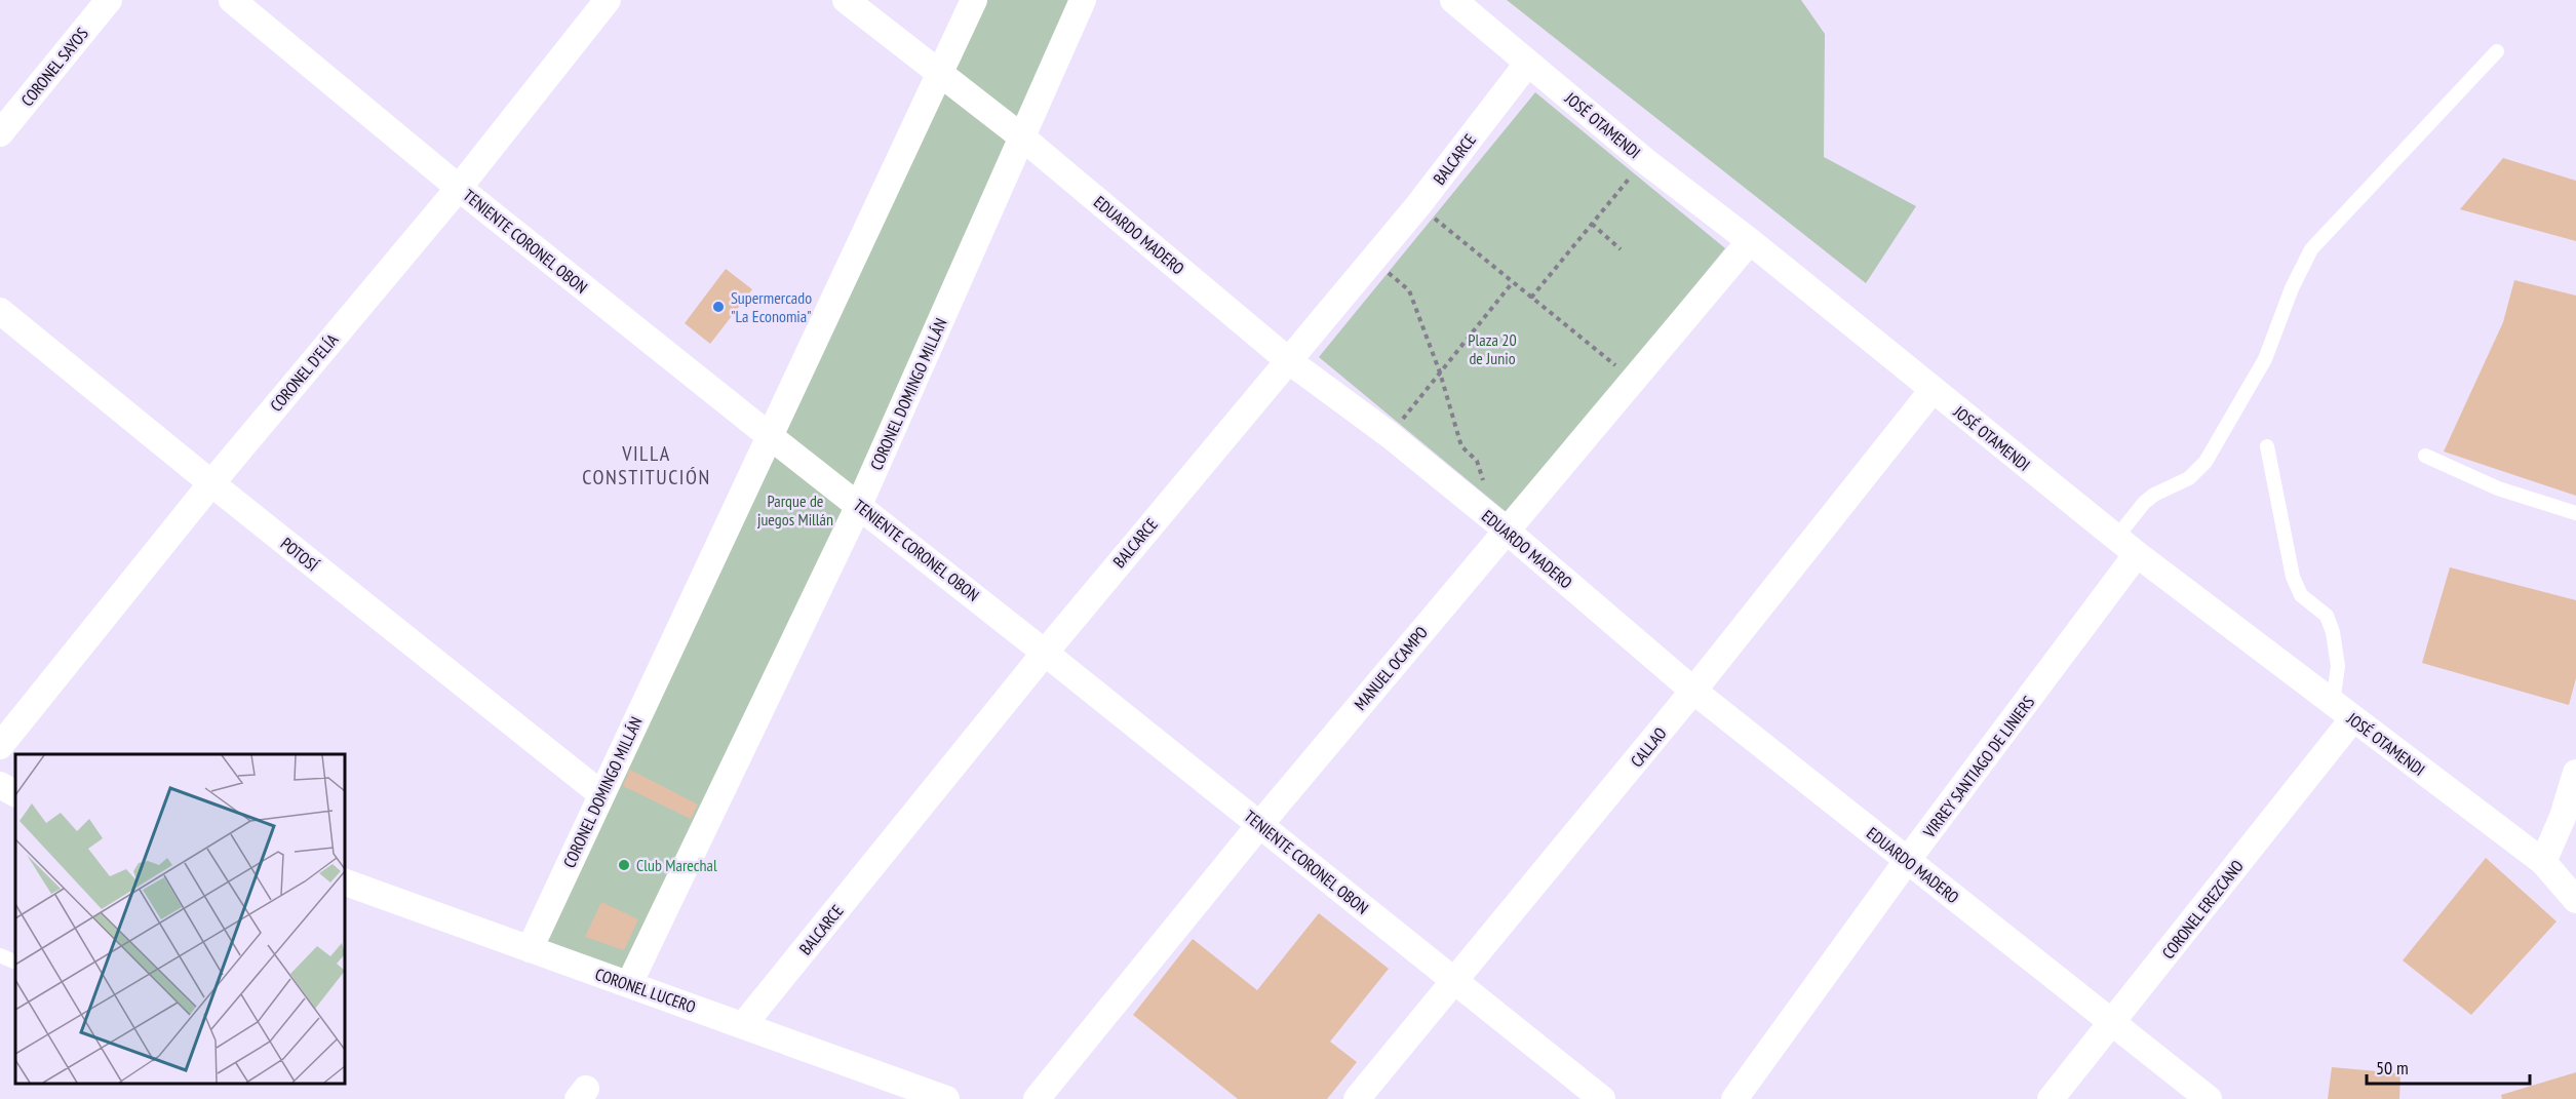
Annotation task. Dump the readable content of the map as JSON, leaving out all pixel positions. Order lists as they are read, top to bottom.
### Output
{
  "streets": {
    "street": [
      "CORONEL SAYOS",
      "JOSÉ OTAMENDI",
      "BALCARCE",
      "EDUARDO MADERO",
      "TENIENTE CORONEL OBON",
      "CORONEL D'ELÍA",
      "CORONEL DOMINGO MILLÁN",
      "POTOSÍ",
      "MANUEL OCAMPO",
      "CALLAO",
      "VIRREY SANTIAGO DE LINIERS",
      "CORONEL EREZCANO",
      "CORONEL LUCERO"
    ]
  },
  "crossings": [
    ["JOSÉ OTAMENDI", "BALCARCE"],
    ["JOSÉ OTAMENDI", "MANUEL OCAMPO"],
    ["JOSÉ OTAMENDI", "CALLAO"],
    ["JOSÉ OTAMENDI", "VIRREY SANTIAGO DE LINIERS"],
    ["JOSÉ OTAMENDI", "CORONEL EREZCANO"],
    ["BALCARCE", "EDUARDO MADERO"],
    ["BALCARCE", "TENIENTE CORONEL OBON"],
    ["BALCARCE", "CORONEL LUCERO"],
    ["EDUARDO MADERO", "CORONEL DOMINGO MILLÁN"],
    ["EDUARDO MADERO", "MANUEL OCAMPO"],
    ["EDUARDO MADERO", "CALLAO"],
    ["EDUARDO MADERO", "VIRREY SANTIAGO DE LINIERS"],
    ["EDUARDO MADERO", "CORONEL EREZCANO"],
    ["TENIENTE CORONEL OBON", "CORONEL D'ELÍA"],
    ["TENIENTE CORONEL OBON", "CORONEL DOMINGO MILLÁN"],
    ["TENIENTE CORONEL OBON", "MANUEL OCAMPO"],
    ["TENIENTE CORONEL OBON", "CALLAO"],
    ["CORONEL D'ELÍA", "POTOSÍ"],
    ["CORONEL DOMINGO MILLÁN", "POTOSÍ"],
    ["CORONEL DOMINGO MILLÁN", "CORONEL LUCERO"]
  ],
  "districts": ["VILLA CONSTITUCIÓN"],
  "parks": ["Plaza 20 de Junio", "Parque de juegos Millán"],
  "places": ["Supermercado \"La Economia\"", "Club Marechal"],
  "scale_bar": "50 m"
}
